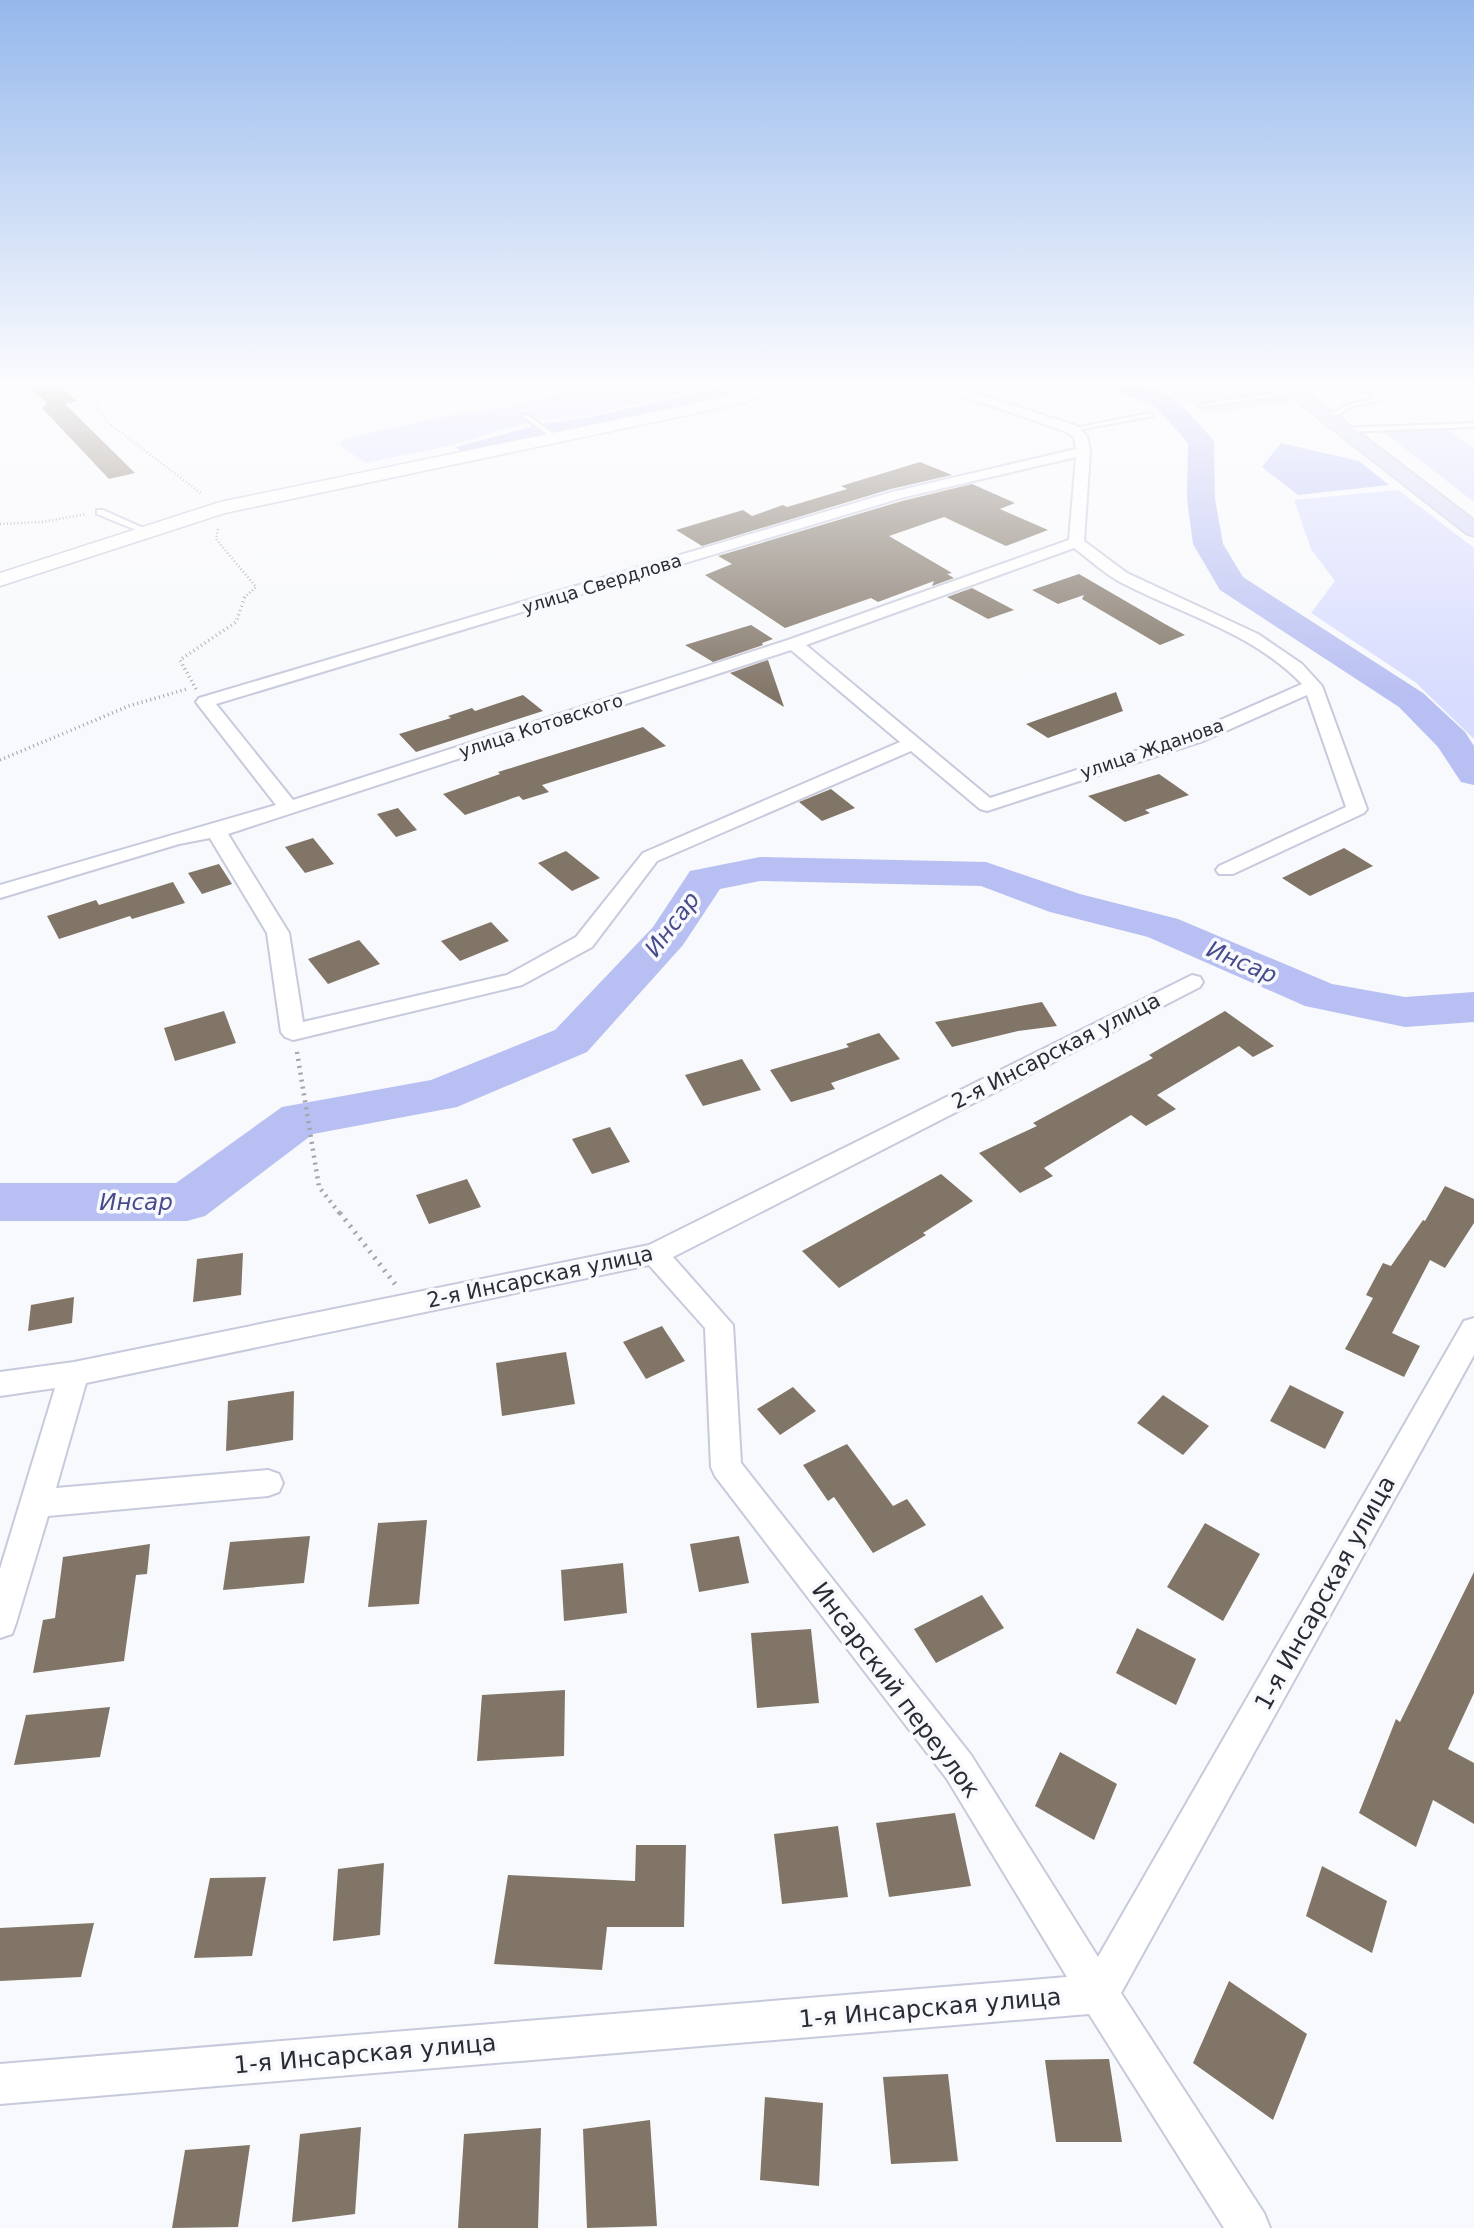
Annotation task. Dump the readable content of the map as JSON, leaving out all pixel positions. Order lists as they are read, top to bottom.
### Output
{
  "streets": {
    "street": [
      "улица Свердлова",
      "улица Котовского",
      "улица Жданова",
      "2-я Инсарская улица",
      "1-я Инсарская улица",
      "Инсарский переулок"
    ]
  },
  "crossings": [
    ["2-я Инсарская улица", "Инсарский переулок"],
    ["1-я Инсарская улица", "Инсарский переулок"]
  ],
  "water": ["Инсар"]
}
